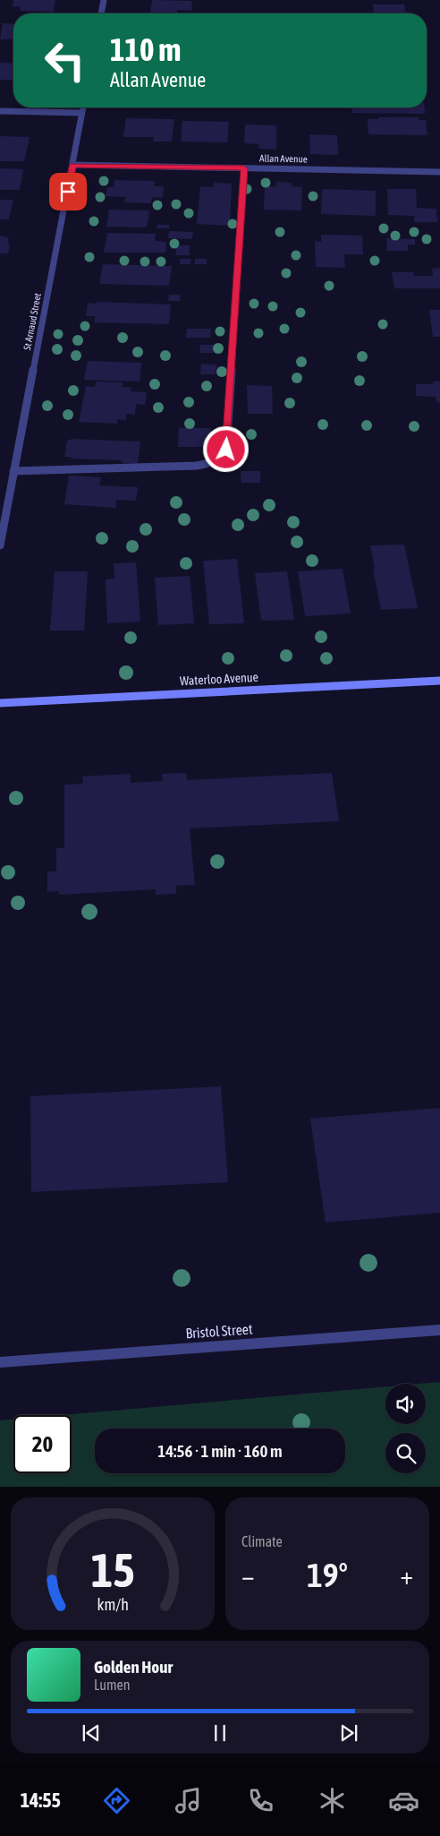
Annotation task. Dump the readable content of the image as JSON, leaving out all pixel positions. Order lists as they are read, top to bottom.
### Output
{
  "streets": {
    "street": [
      "Allan Avenue",
      "St Arnaud Street",
      "Waterloo Avenue",
      "Bristol Street"
    ]
  },
  "crossings": [
    ["Allan Avenue", "St Arnaud Street"]
  ],
  "page": {
    "turn": ["110 m", "Allan Avenue"],
    "limit": "20",
    "trip": "14:56 · 1 min · 160 m",
    "tile": "Climate",
    "heat": ["−", "19°", "+"],
    "song": ["Golden Hour", "Lumen"],
    "tabs": "14:55",
    "gauge": ["15", "km/h"]
  }
}
